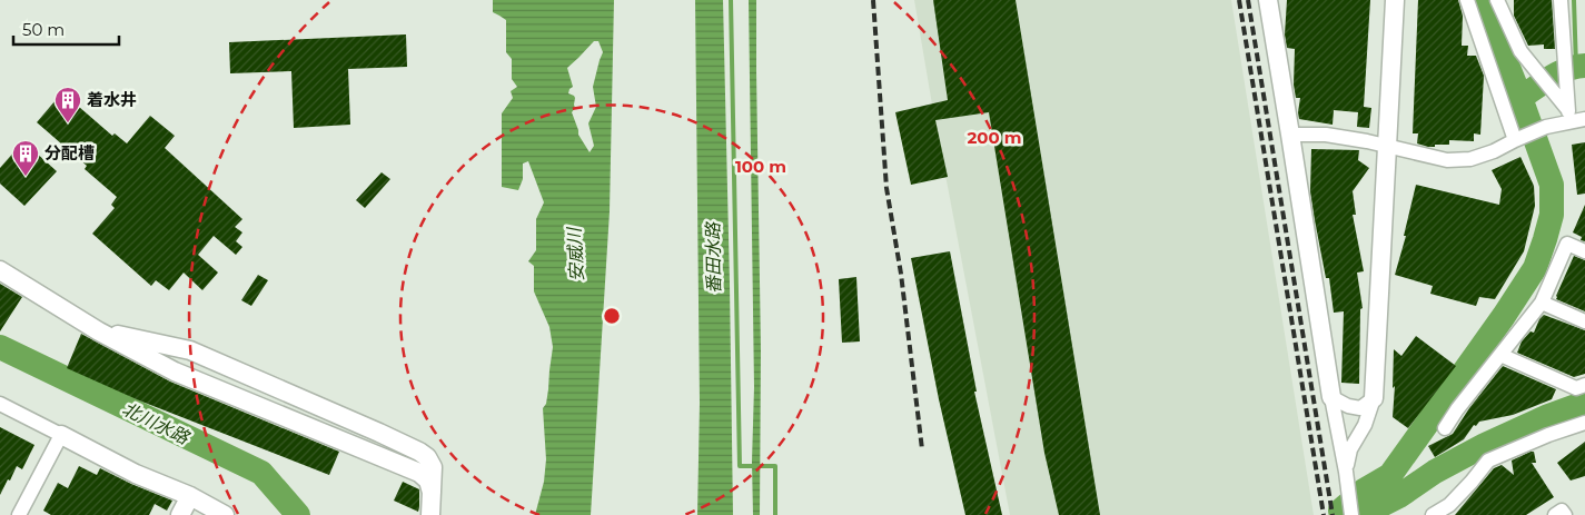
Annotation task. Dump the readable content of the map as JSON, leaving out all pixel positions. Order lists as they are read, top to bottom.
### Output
{
  "water": ["安威川", "番田水路", "北川水路"],
  "places": {
    "building": ["着水井", "分配槽"]
  },
  "scale_bar": "50 m",
  "rings": ["200 m", "100 m"]
}
